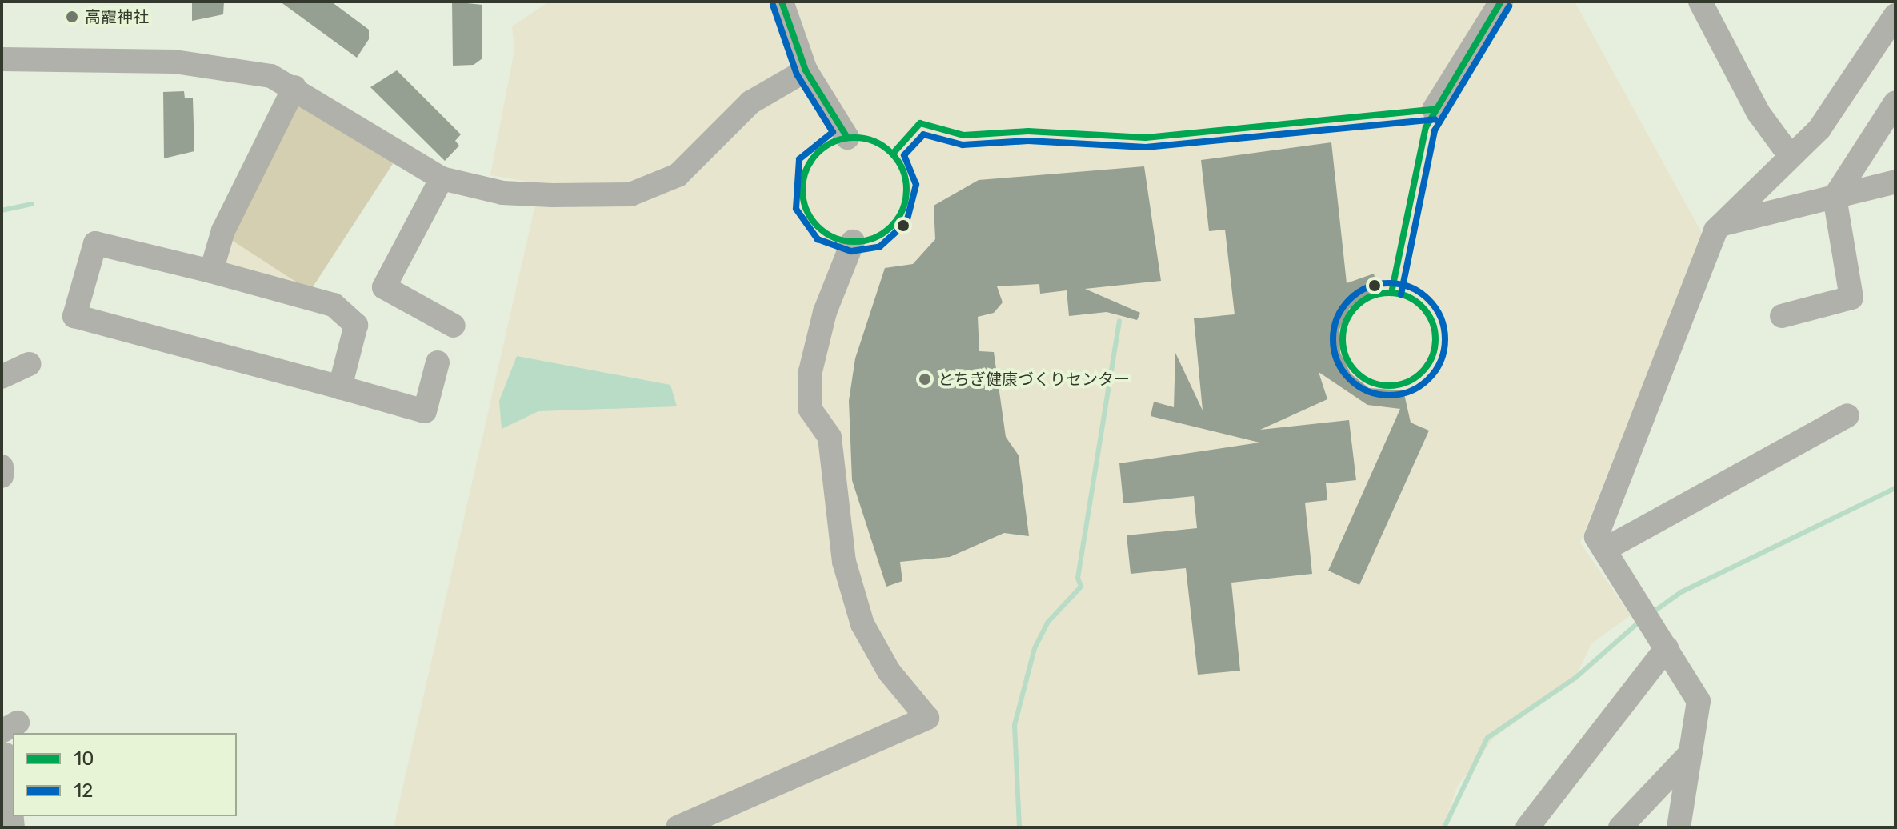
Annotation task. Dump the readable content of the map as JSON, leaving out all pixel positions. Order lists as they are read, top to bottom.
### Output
{
  "places": ["高靇神社", "とちぎ健康づくりセンター"],
  "lines": ["transit line 10", "transit line 12"],
  "legend": ["10", "12"]
}
